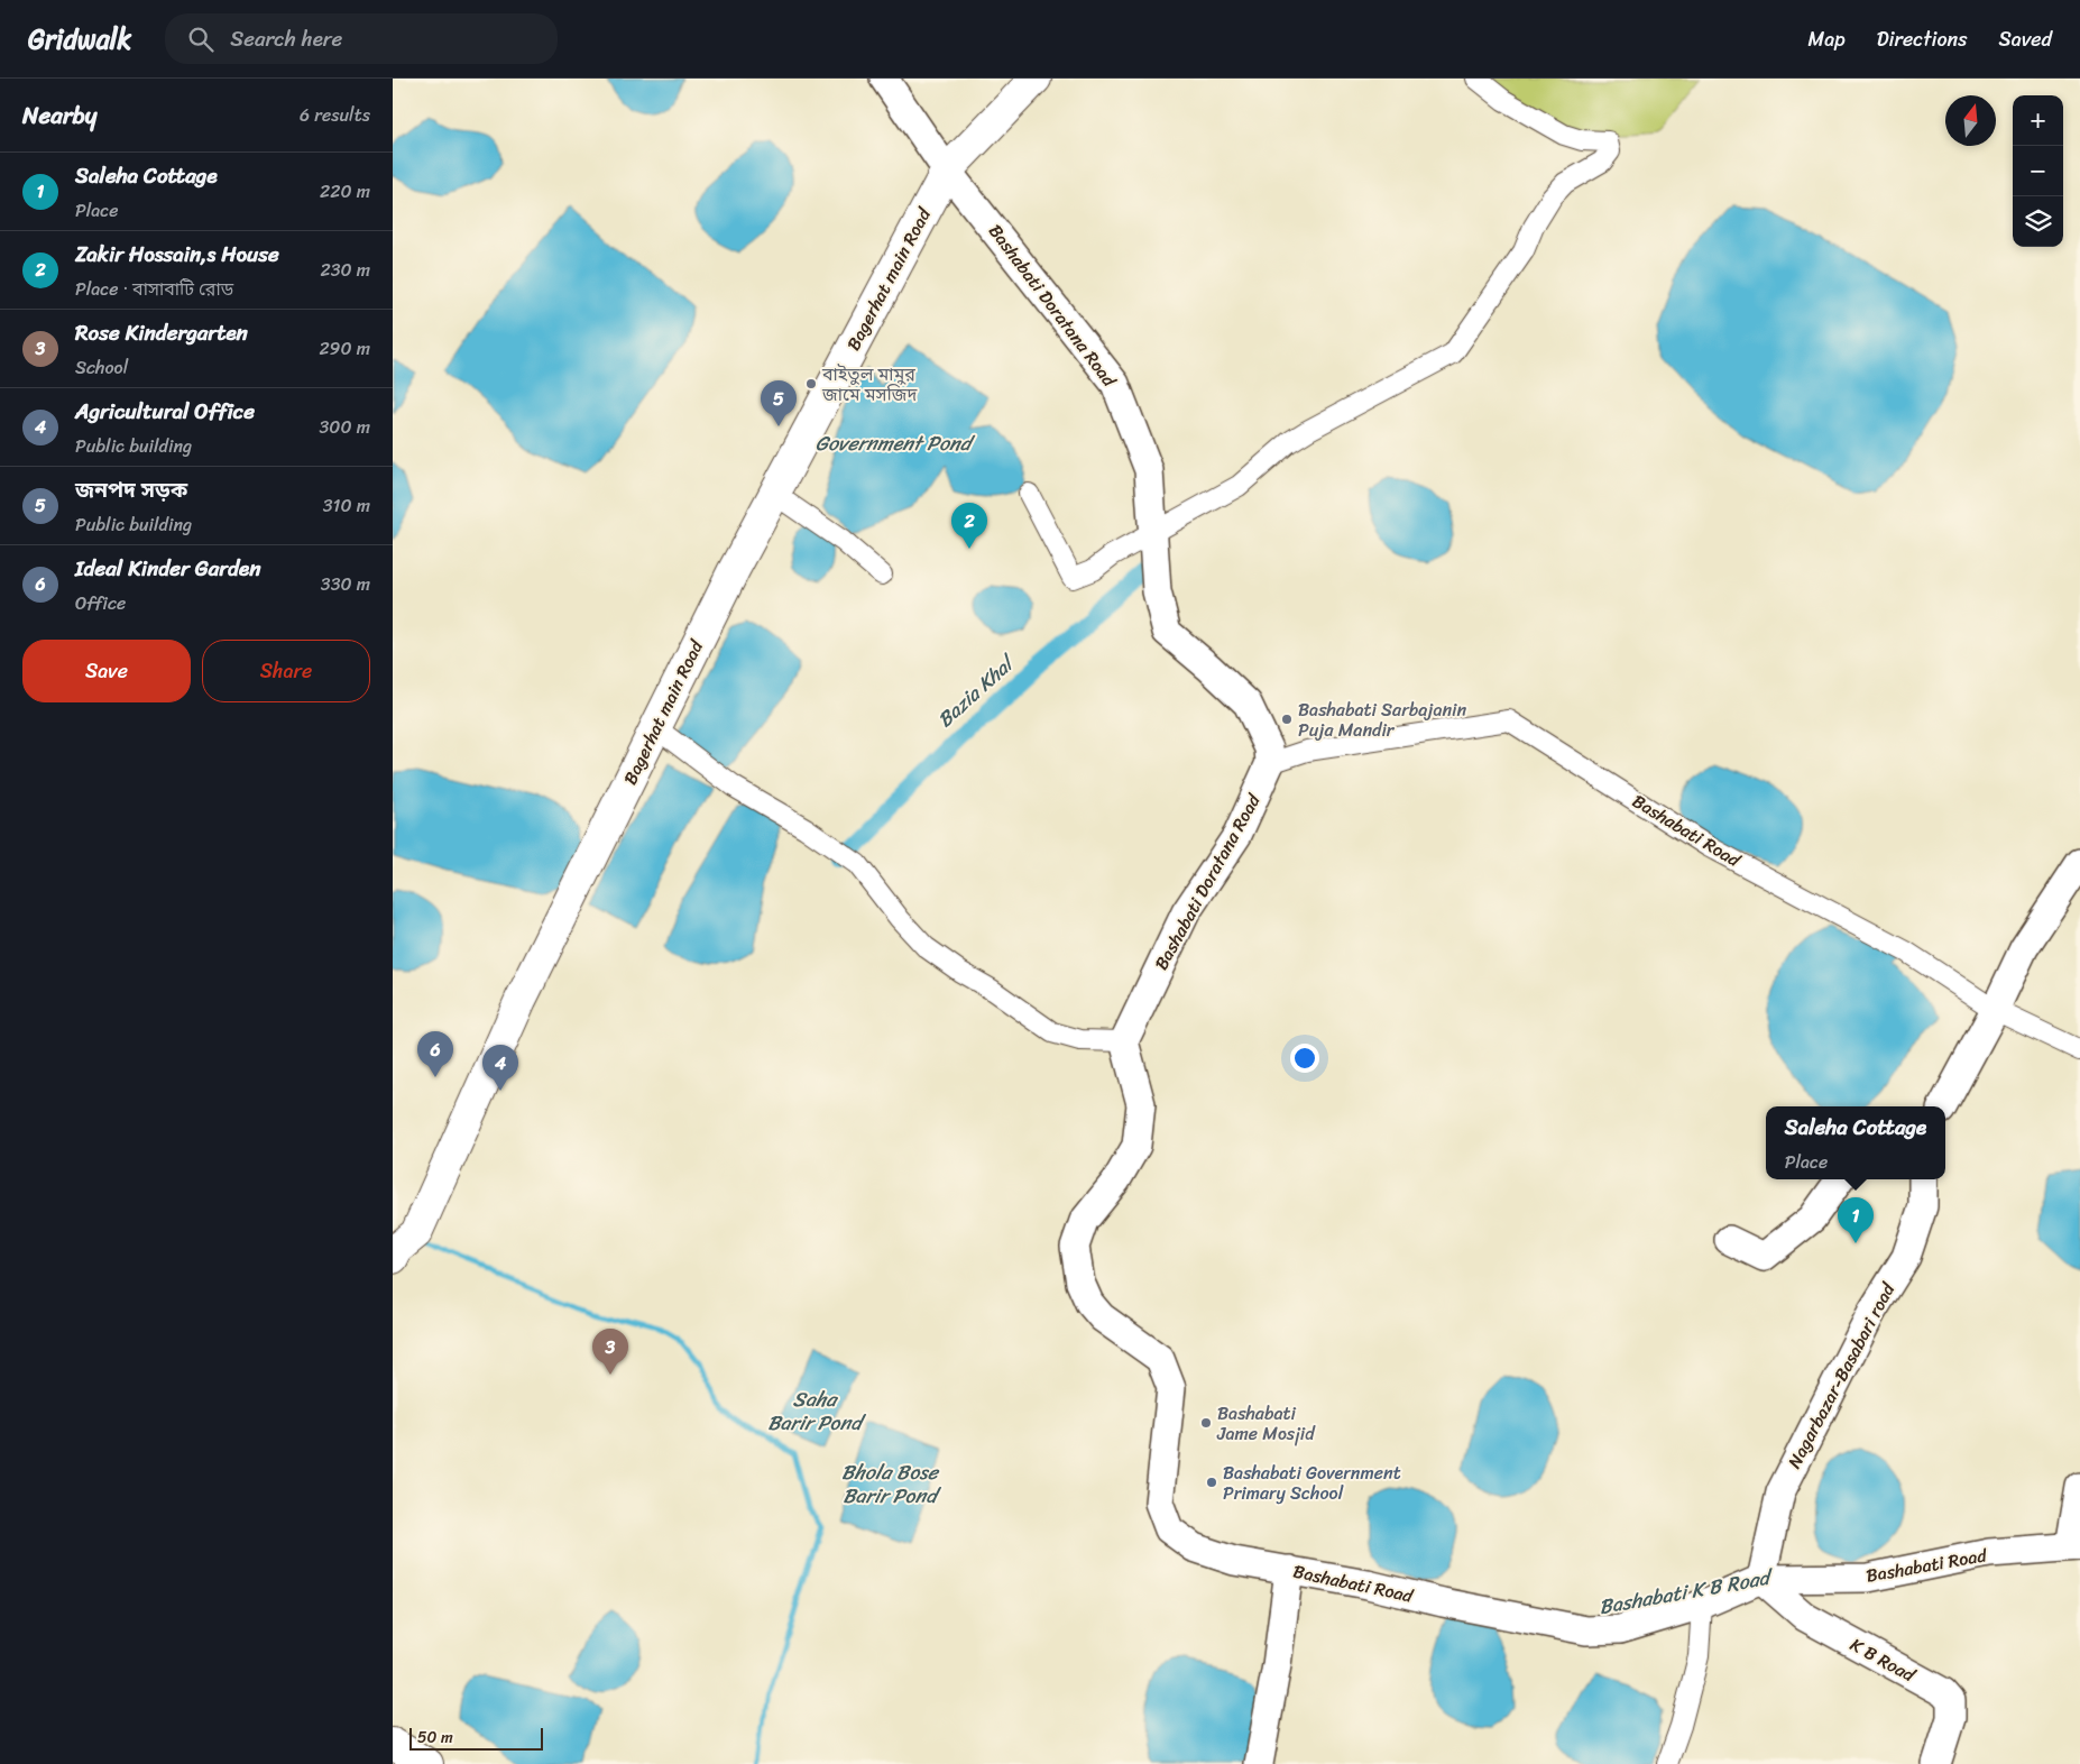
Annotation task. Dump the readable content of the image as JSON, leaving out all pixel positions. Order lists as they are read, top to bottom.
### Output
{
  "streets": {
    "main road": ["Bagerhat main Road"],
    "street": [
      "Bashabati Doratana Road",
      "Bashabati Road",
      "Nagarbazar-Basabari road",
      "K B Road"
    ]
  },
  "crossings": [
    ["Bagerhat main Road", "Bashabati Doratana Road"],
    ["Bashabati Doratana Road", "Bashabati Road"],
    ["Bashabati Road", "Nagarbazar-Basabari road"],
    ["Bashabati Road", "K B Road"],
    ["Nagarbazar-Basabari road", "K B Road"]
  ],
  "water": [
    "Government Pond",
    "Bazia Khal",
    "Saha Barir Pond",
    "Bhola Bose Barir Pond",
    "Bashabati K B Road"
  ],
  "places": [
    "বাইতুল মামুর জামে মসজিদ",
    "Bashabati Sarbajanin Puja Mandir",
    "Bashabati Jame Mosjid",
    "Bashabati Government Primary School"
  ],
  "scale_bar": "50 m",
  "north": "top",
  "page": {
    "header": "Gridwalk",
    "search": "Search here",
    "nav": ["Map", "Directions", "Saved"],
    "heading": ["Nearby", "6 results"],
    "map_buttons": ["+", "−"],
    "list": [
      {
        "mark": "1",
        "name": "Saleha Cottage",
        "note": "Place",
        "value": "220 m"
      },
      {
        "mark": "2",
        "name": "Zakir Hossain,s House",
        "note": "Place · বাসাবাটি রোড",
        "value": "230 m"
      },
      {
        "mark": "3",
        "name": "Rose Kindergarten",
        "note": "School",
        "value": "290 m"
      },
      {
        "mark": "4",
        "name": "Agricultural Office",
        "note": "Public building",
        "value": "300 m"
      },
      {
        "mark": "5",
        "name": "জনপদ সড়ক",
        "note": "Public building",
        "value": "310 m"
      },
      {
        "mark": "6",
        "name": "Ideal Kinder Garden",
        "note": "Office",
        "value": "330 m"
      }
    ],
    "pins": [
      "5",
      "2",
      "6",
      "4",
      "1",
      "3"
    ],
    "buttons": ["Save", "Share"],
    "popup": ["Saleha Cottage", "Place"],
    "scale": "50 m"
  }
}
